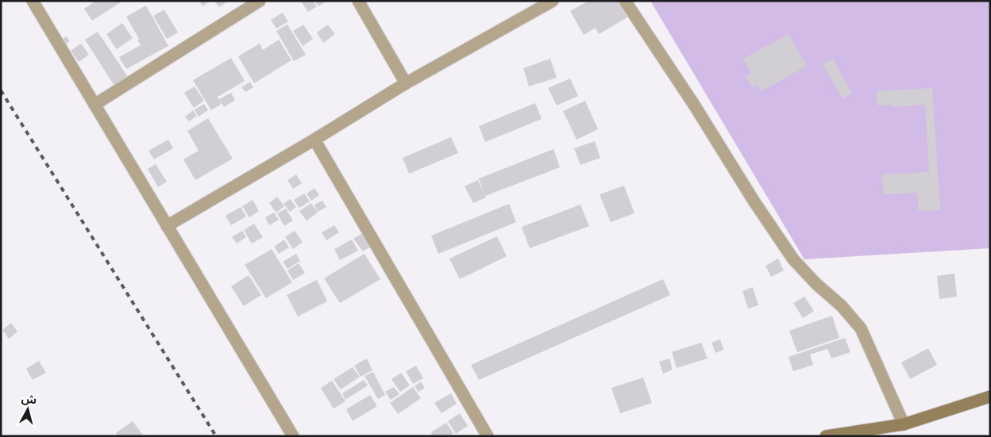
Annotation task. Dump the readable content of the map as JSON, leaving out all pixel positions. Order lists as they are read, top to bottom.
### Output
{
  "north": "top"
}
